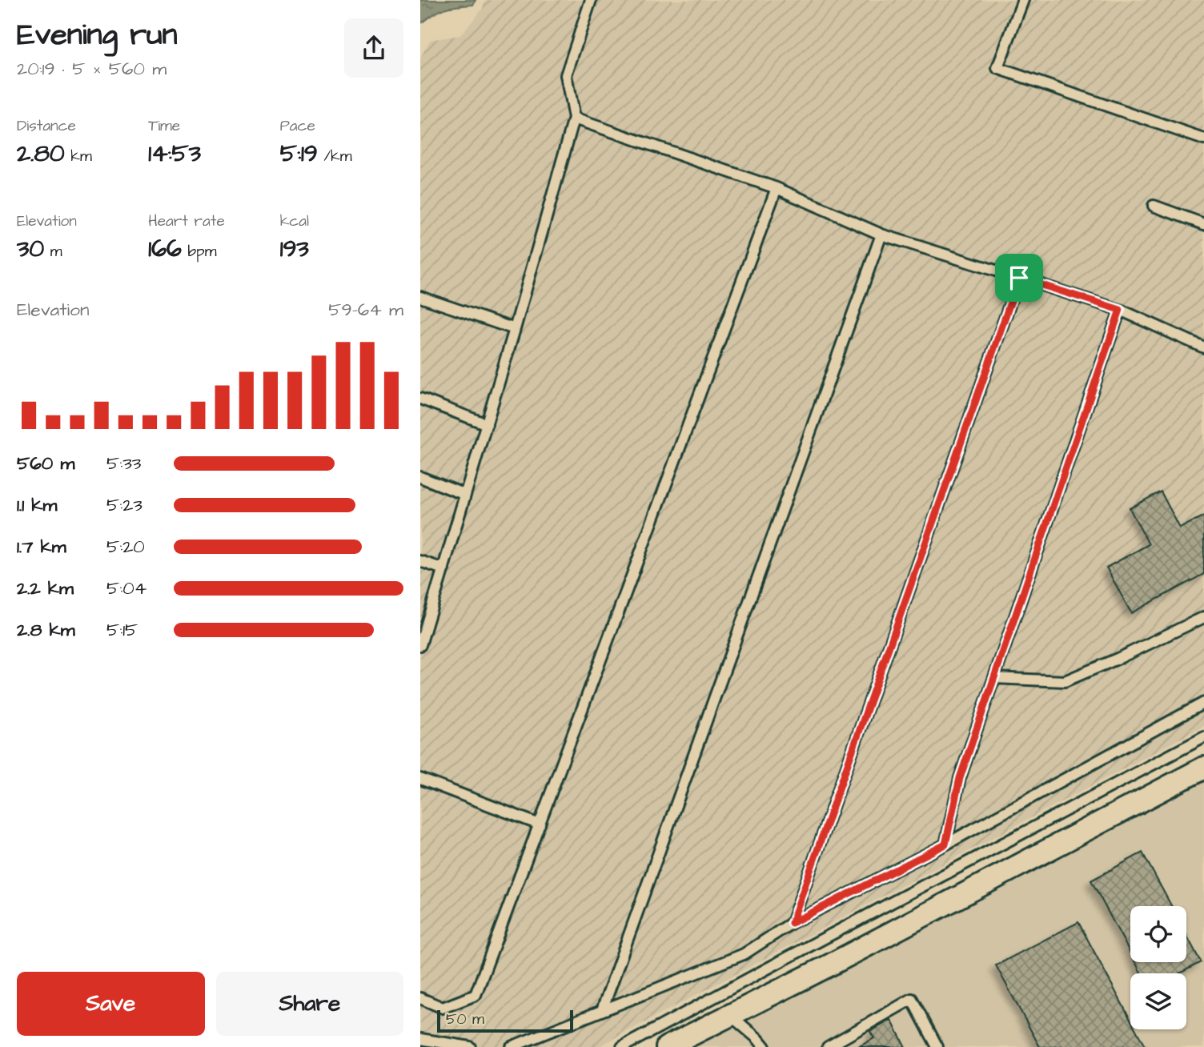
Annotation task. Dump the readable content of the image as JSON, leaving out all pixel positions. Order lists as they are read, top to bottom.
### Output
{
  "scale_bar": "50 m",
  "page": {
    "heading": ["Evening run", "20:19 · 5 × 560 m"],
    "stats": [
      ["Distance", "2.80 km"],
      ["Time", "14:53"],
      ["Pace", "5:19 /km"],
      ["Elevation", "30 m"],
      ["Heart rate", "166 bpm"],
      ["kcal", "193"]
    ],
    "chart": ["Elevation", "59–64 m"],
    "list": [
      {
        "name": "560 m",
        "note": "5:33"
      },
      {
        "name": "1.1 km",
        "note": "5:23"
      },
      {
        "name": "1.7 km",
        "note": "5:20"
      },
      {
        "name": "2.2 km",
        "note": "5:04"
      },
      {
        "name": "2.8 km",
        "note": "5:15"
      }
    ],
    "buttons": ["Save", "Share"],
    "scale": "50 m"
  }
}
